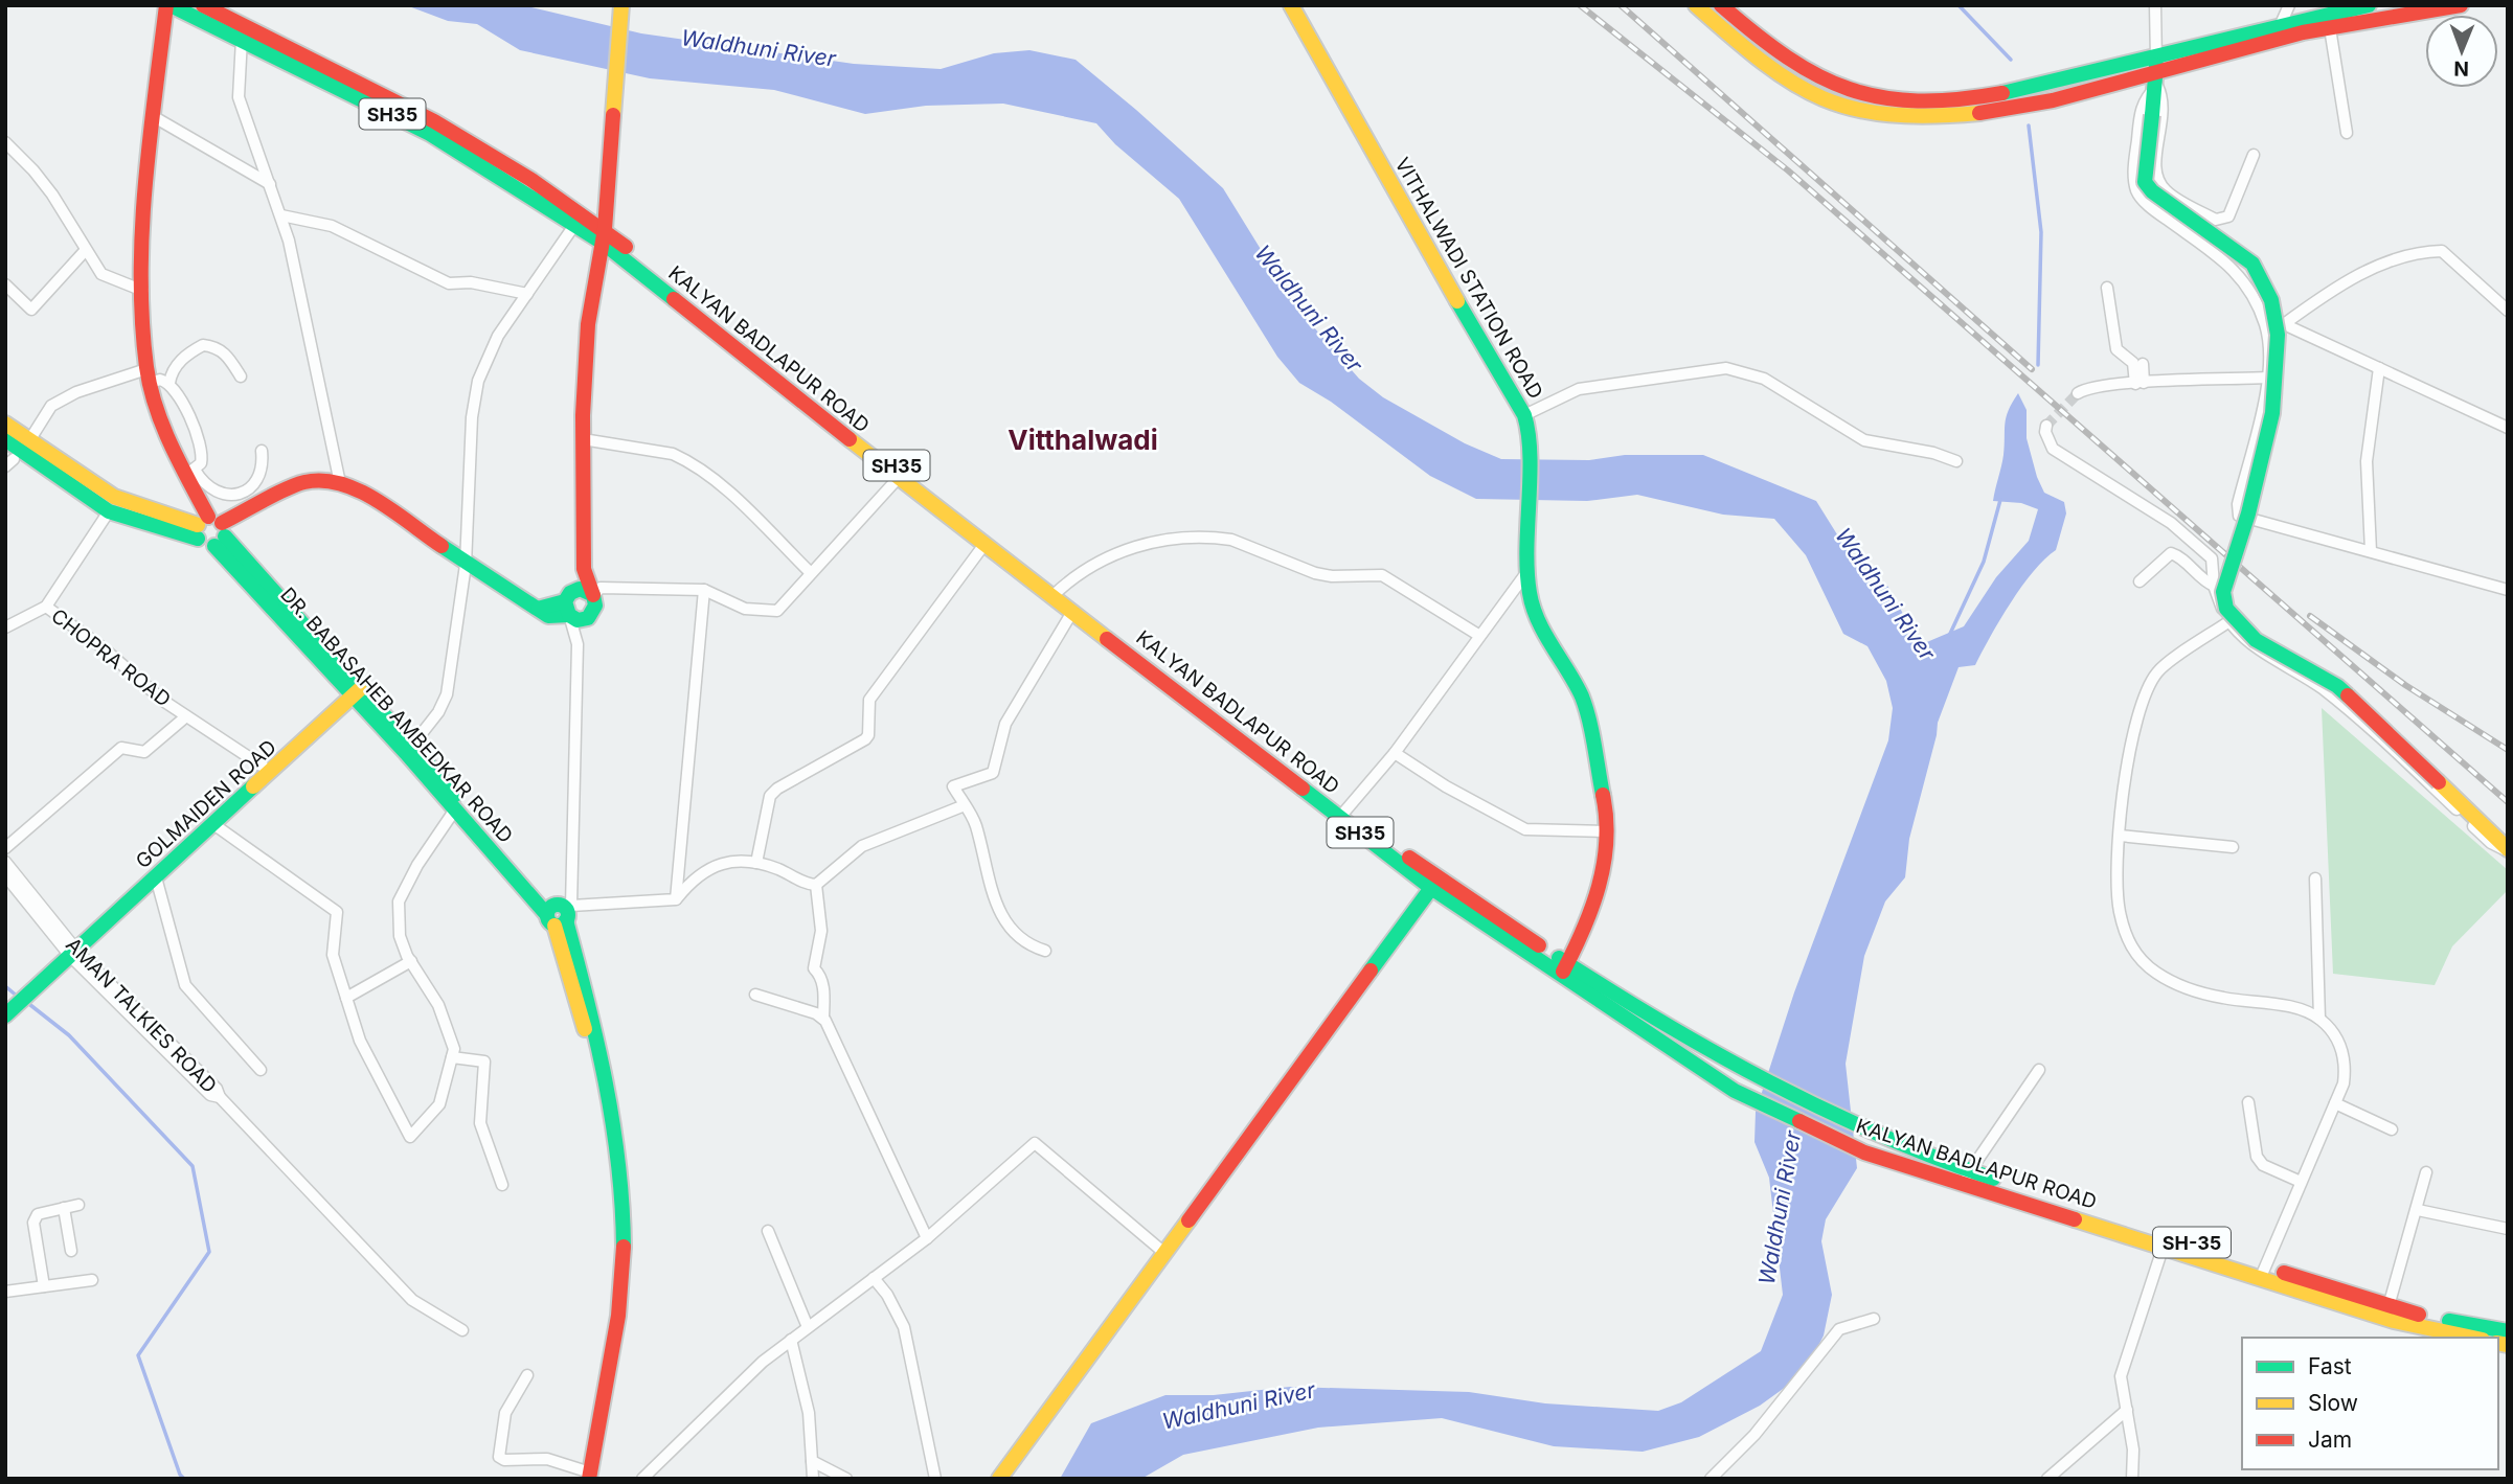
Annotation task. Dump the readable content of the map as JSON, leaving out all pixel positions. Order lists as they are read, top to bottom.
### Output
{
  "streets": {
    "main road": [
      "SH35",
      "VITHALWADI STATION ROAD",
      "KALYAN BADLAPUR ROAD",
      "DR. BABASAHEB AMBEDKAR ROAD",
      "GOLMAIDEN ROAD",
      "SH-35"
    ],
    "street": ["CHOPRA ROAD", "AMAN TALKIES ROAD"]
  },
  "crossings": [
    ["VITHALWADI STATION ROAD", "KALYAN BADLAPUR ROAD"],
    ["CHOPRA ROAD", "GOLMAIDEN ROAD"],
    ["DR. BABASAHEB AMBEDKAR ROAD", "GOLMAIDEN ROAD"],
    ["GOLMAIDEN ROAD", "AMAN TALKIES ROAD"]
  ],
  "districts": ["Vitthalwadi"],
  "water": ["Waldhuni River"],
  "legend": ["Fast", "Slow", "Jam"],
  "north": "bottom"
}
